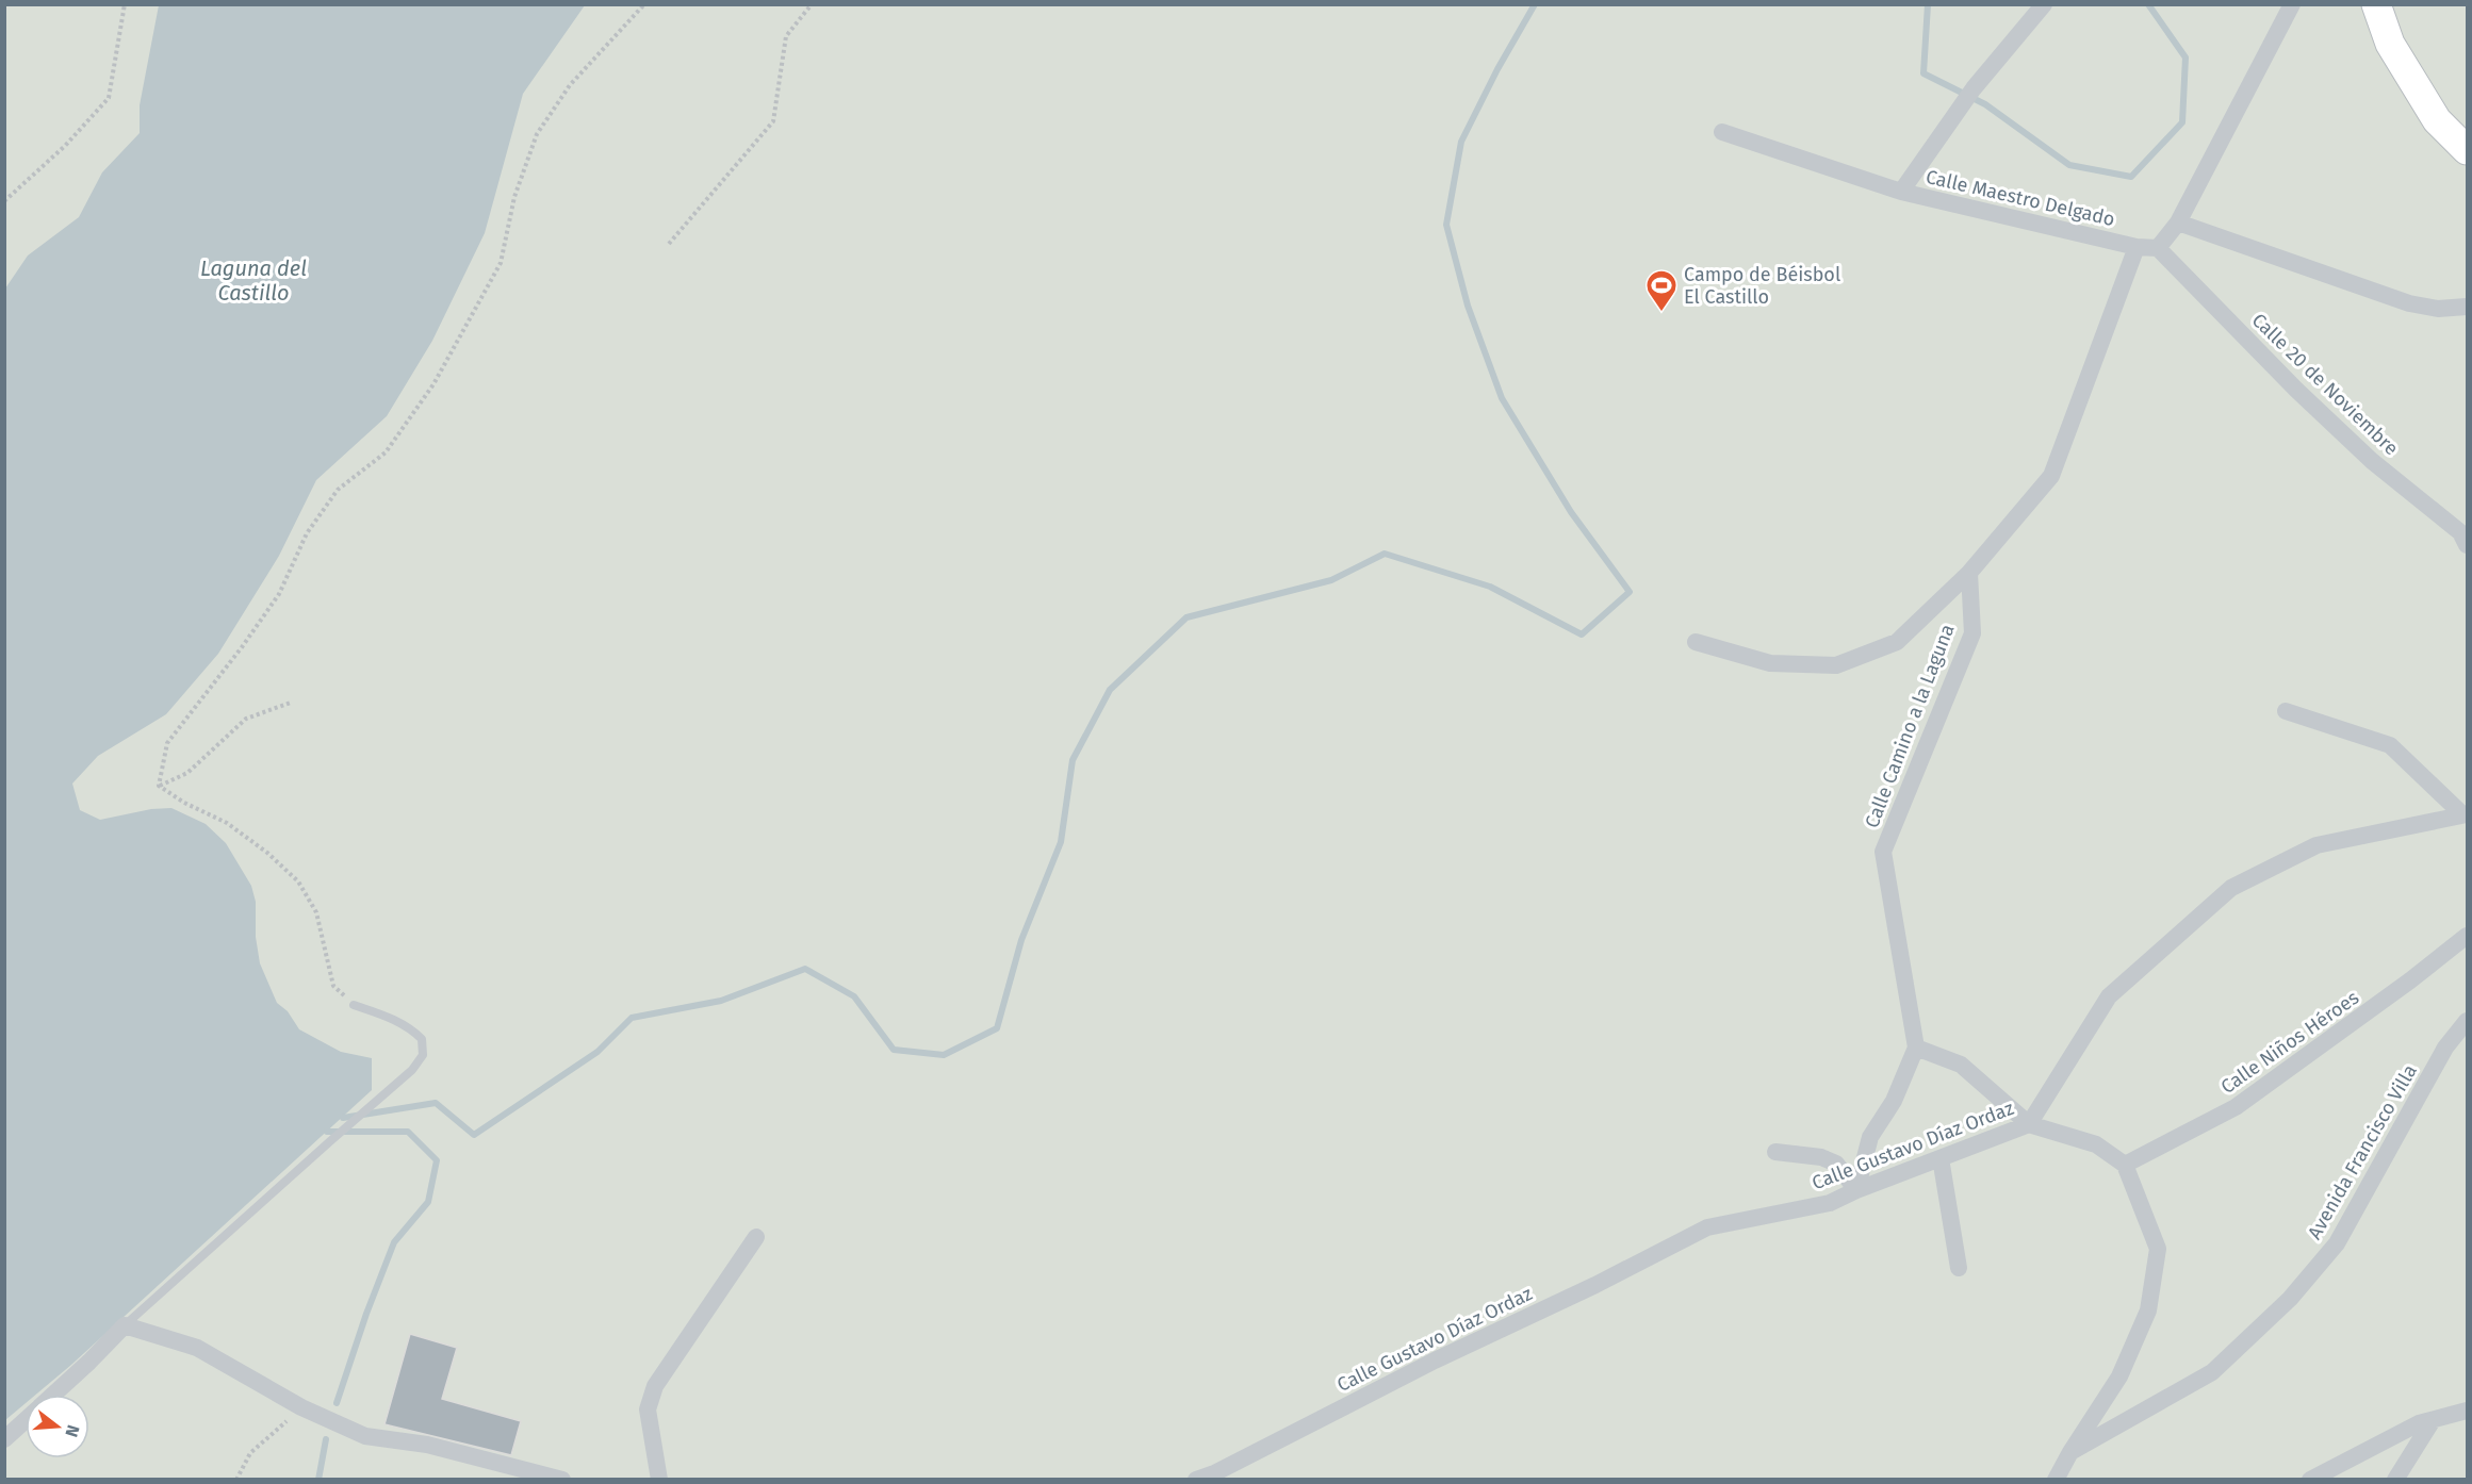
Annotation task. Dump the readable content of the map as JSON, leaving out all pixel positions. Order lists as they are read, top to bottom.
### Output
{
  "streets": {
    "street": [
      "Calle Maestro Delgado",
      "Calle 20 de Noviembre",
      "Calle Camino a la Laguna",
      "Calle Niños Héroes",
      "Calle Gustavo Díaz Ordaz",
      "Avenida Francisco Villa"
    ]
  },
  "water": ["Laguna del Castillo"],
  "places": {
    "sports": ["Campo de Béisbol El Castillo"]
  },
  "north": "right"
}
